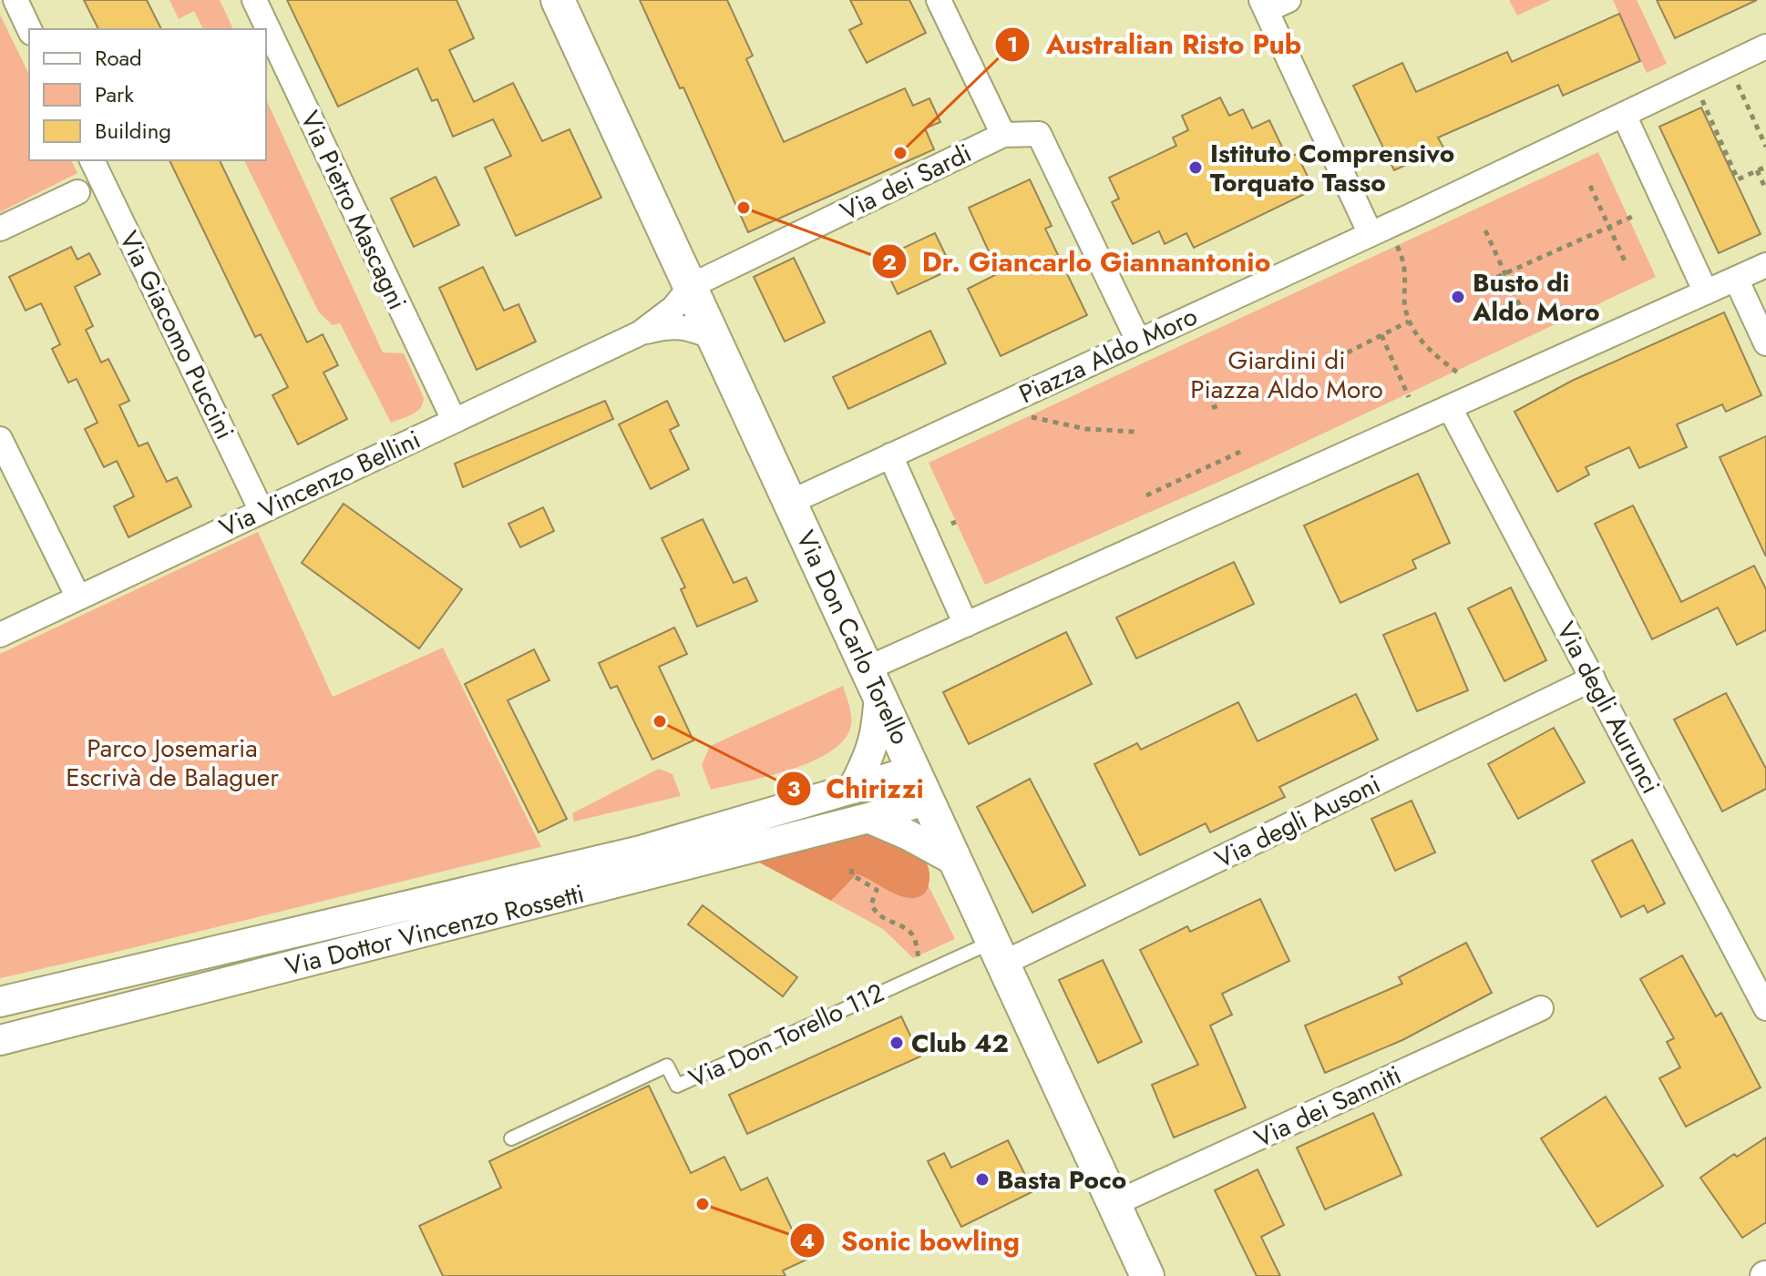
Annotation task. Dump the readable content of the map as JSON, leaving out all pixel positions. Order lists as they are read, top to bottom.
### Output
{
  "streets": {
    "main road": ["Via Don Carlo Torello"],
    "street": [
      "Via dei Sardi",
      "Via Pietro Mascagni",
      "Via Giacomo Puccini",
      "Piazza Aldo Moro",
      "Via Vincenzo Bellini",
      "Via degli Aurunci",
      "Via degli Ausoni",
      "Via Dottor Vincenzo Rossetti",
      "Via dei Sanniti"
    ],
    "lane": ["Via Don Torello 112"]
  },
  "crossings": [
    ["Via dei Sardi", "Via Vincenzo Bellini"],
    ["Via dei Sardi", "Via Don Carlo Torello"],
    ["Via Pietro Mascagni", "Via Vincenzo Bellini"],
    ["Via Giacomo Puccini", "Via Vincenzo Bellini"],
    ["Piazza Aldo Moro", "Via Don Carlo Torello"],
    ["Via Vincenzo Bellini", "Via Don Carlo Torello"],
    ["Via Don Carlo Torello", "Via degli Ausoni"],
    ["Via Don Carlo Torello", "Via Dottor Vincenzo Rossetti"],
    ["Via Don Carlo Torello", "Via Don Torello 112"],
    ["Via Don Carlo Torello", "Via dei Sanniti"],
    ["Via degli Aurunci", "Via degli Ausoni"],
    ["Via degli Ausoni", "Via Don Torello 112"]
  ],
  "parks": ["Giardini di Piazza Aldo Moro", "Parco Josemaria Escrivà de Balaguer"],
  "places": [
    "Australian Risto Pub",
    "Istituto Comprensivo Torquato Tasso",
    "Dr. Giancarlo Giannantonio",
    "Busto di Aldo Moro",
    "Chirizzi",
    "Club 42",
    "Basta Poco",
    "Sonic bowling"
  ],
  "legend": ["Road", "Park", "Building"]
}
